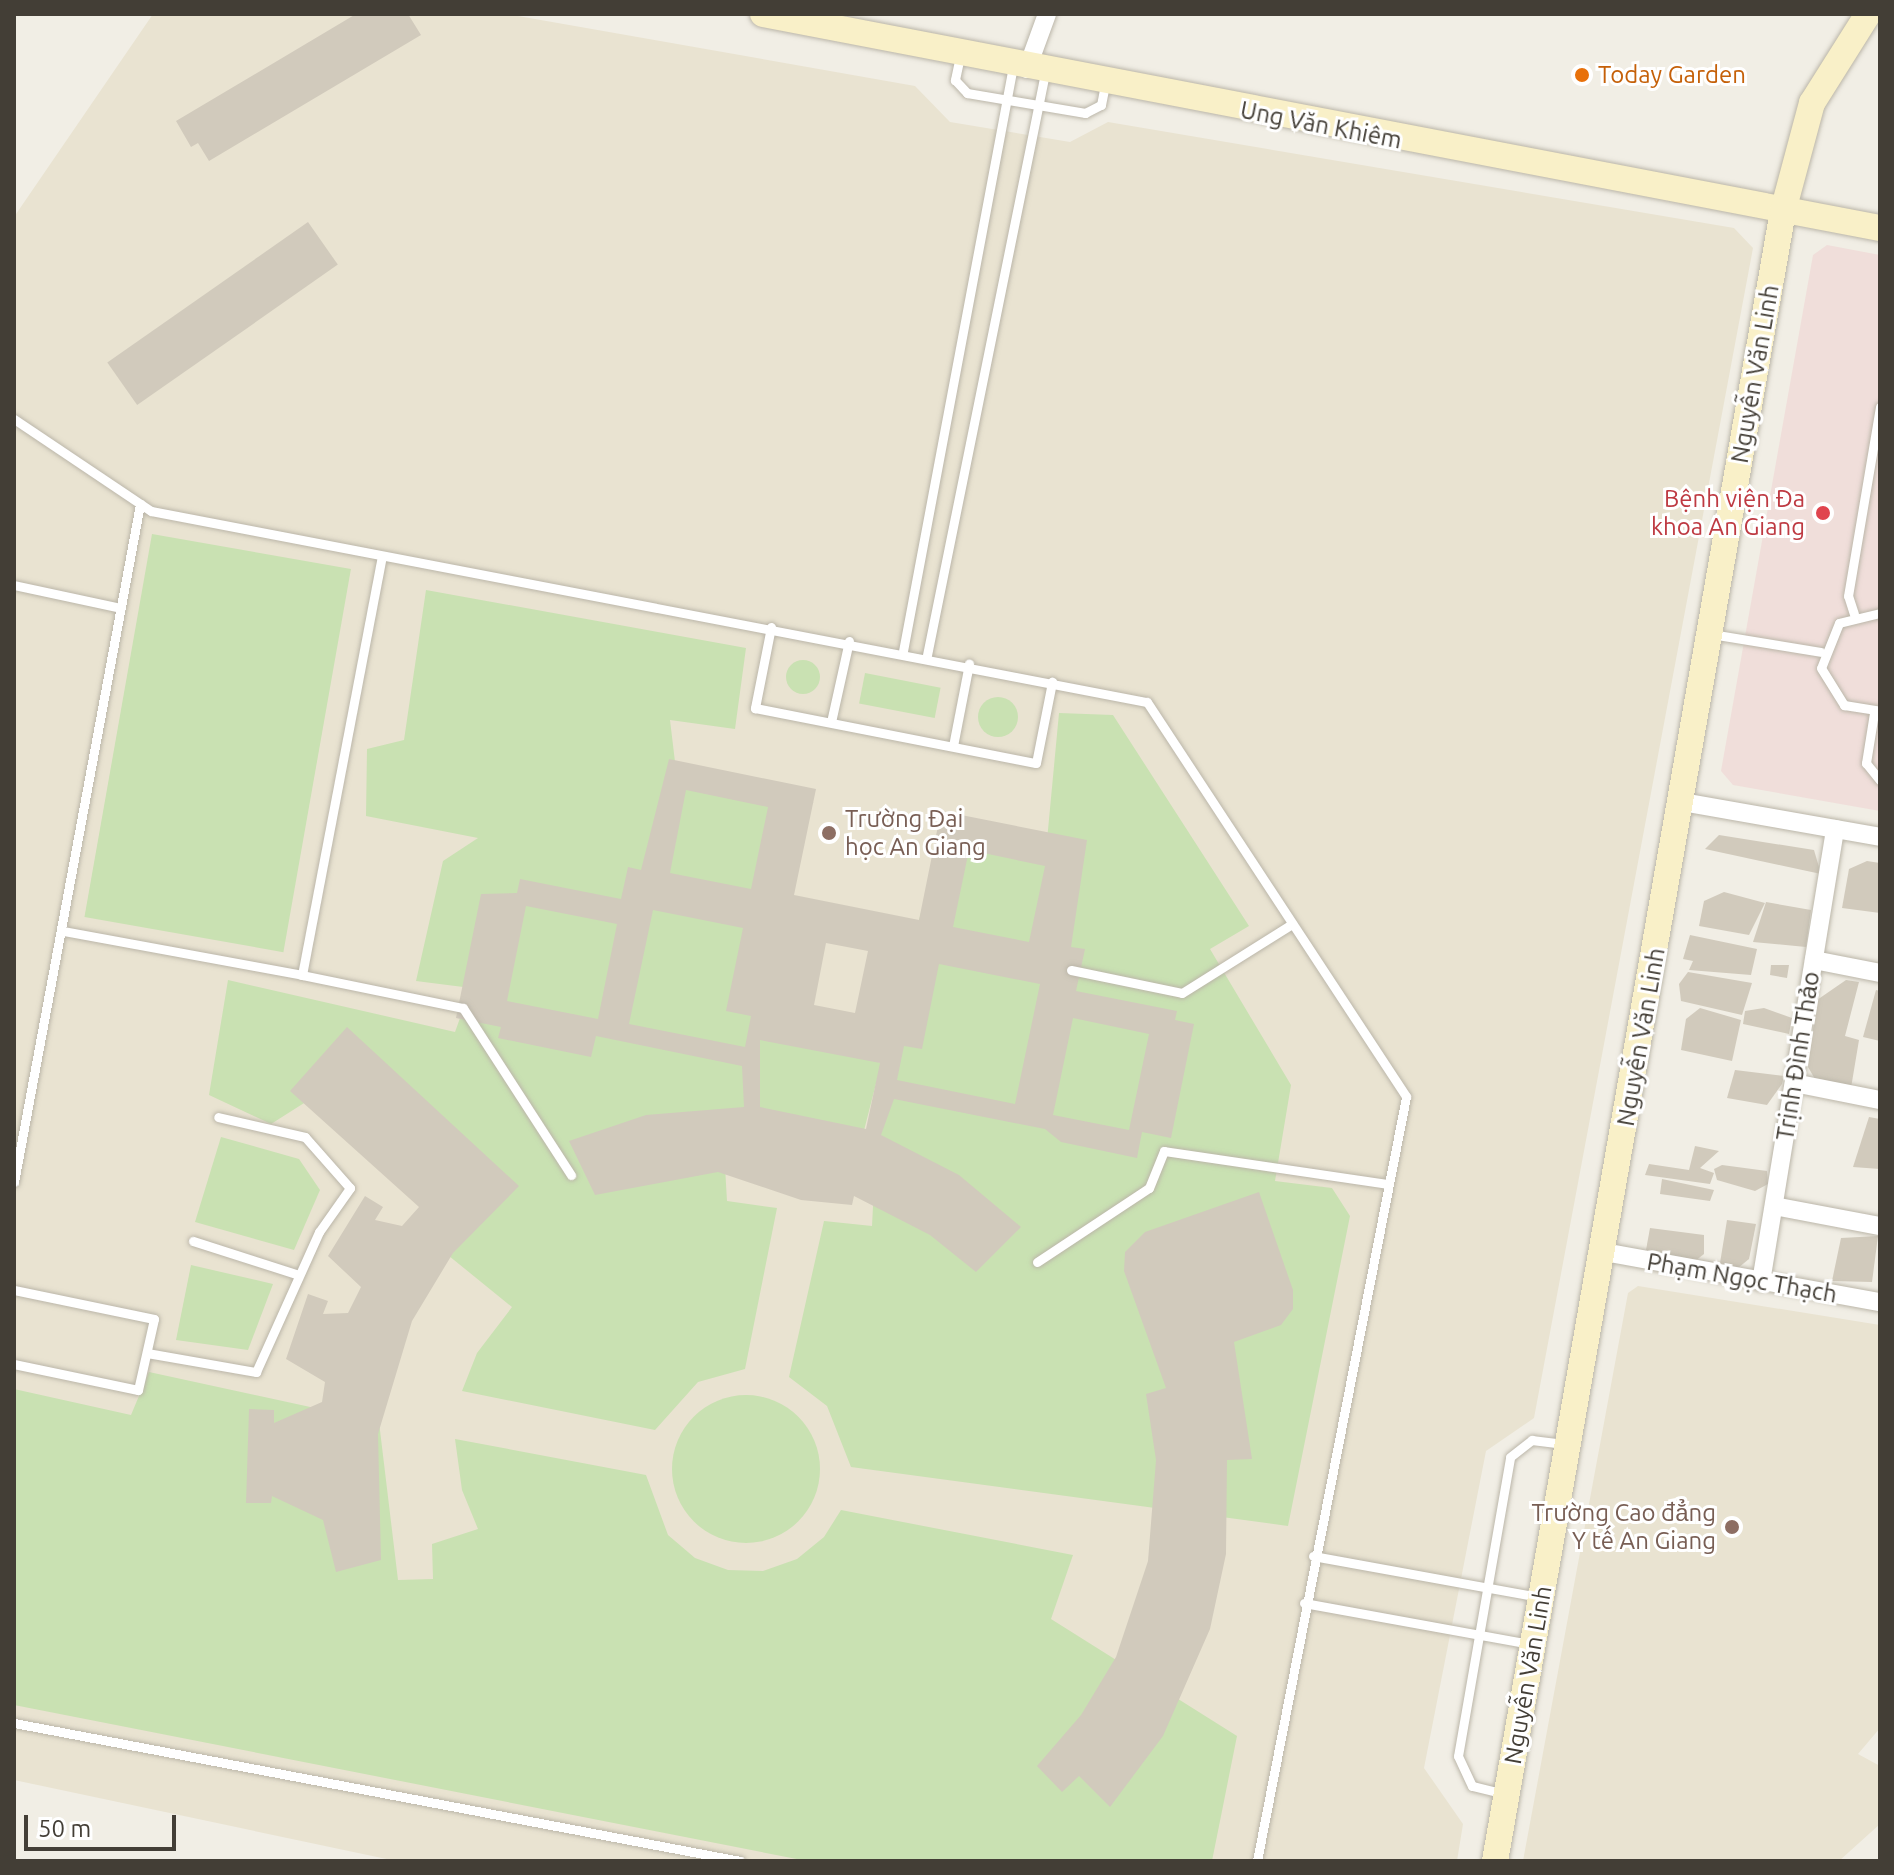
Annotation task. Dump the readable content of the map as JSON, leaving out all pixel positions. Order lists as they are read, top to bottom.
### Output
{
  "streets": {
    "street": [
      "Ung Văn Khiêm",
      "Nguyễn Văn Linh",
      "Trịnh Đình Thảo",
      "Phạm Ngọc Thạch"
    ]
  },
  "crossings": [
    ["Ung Văn Khiêm", "Nguyễn Văn Linh"],
    ["Nguyễn Văn Linh", "Phạm Ngọc Thạch"],
    ["Trịnh Đình Thảo", "Phạm Ngọc Thạch"]
  ],
  "places": [
    "Today Garden",
    "Bệnh viện Đa khoa An Giang",
    "Trường Đại học An Giang",
    "Trường Cao đẳng Y tế An Giang"
  ],
  "scale_bar": "50 m"
}
